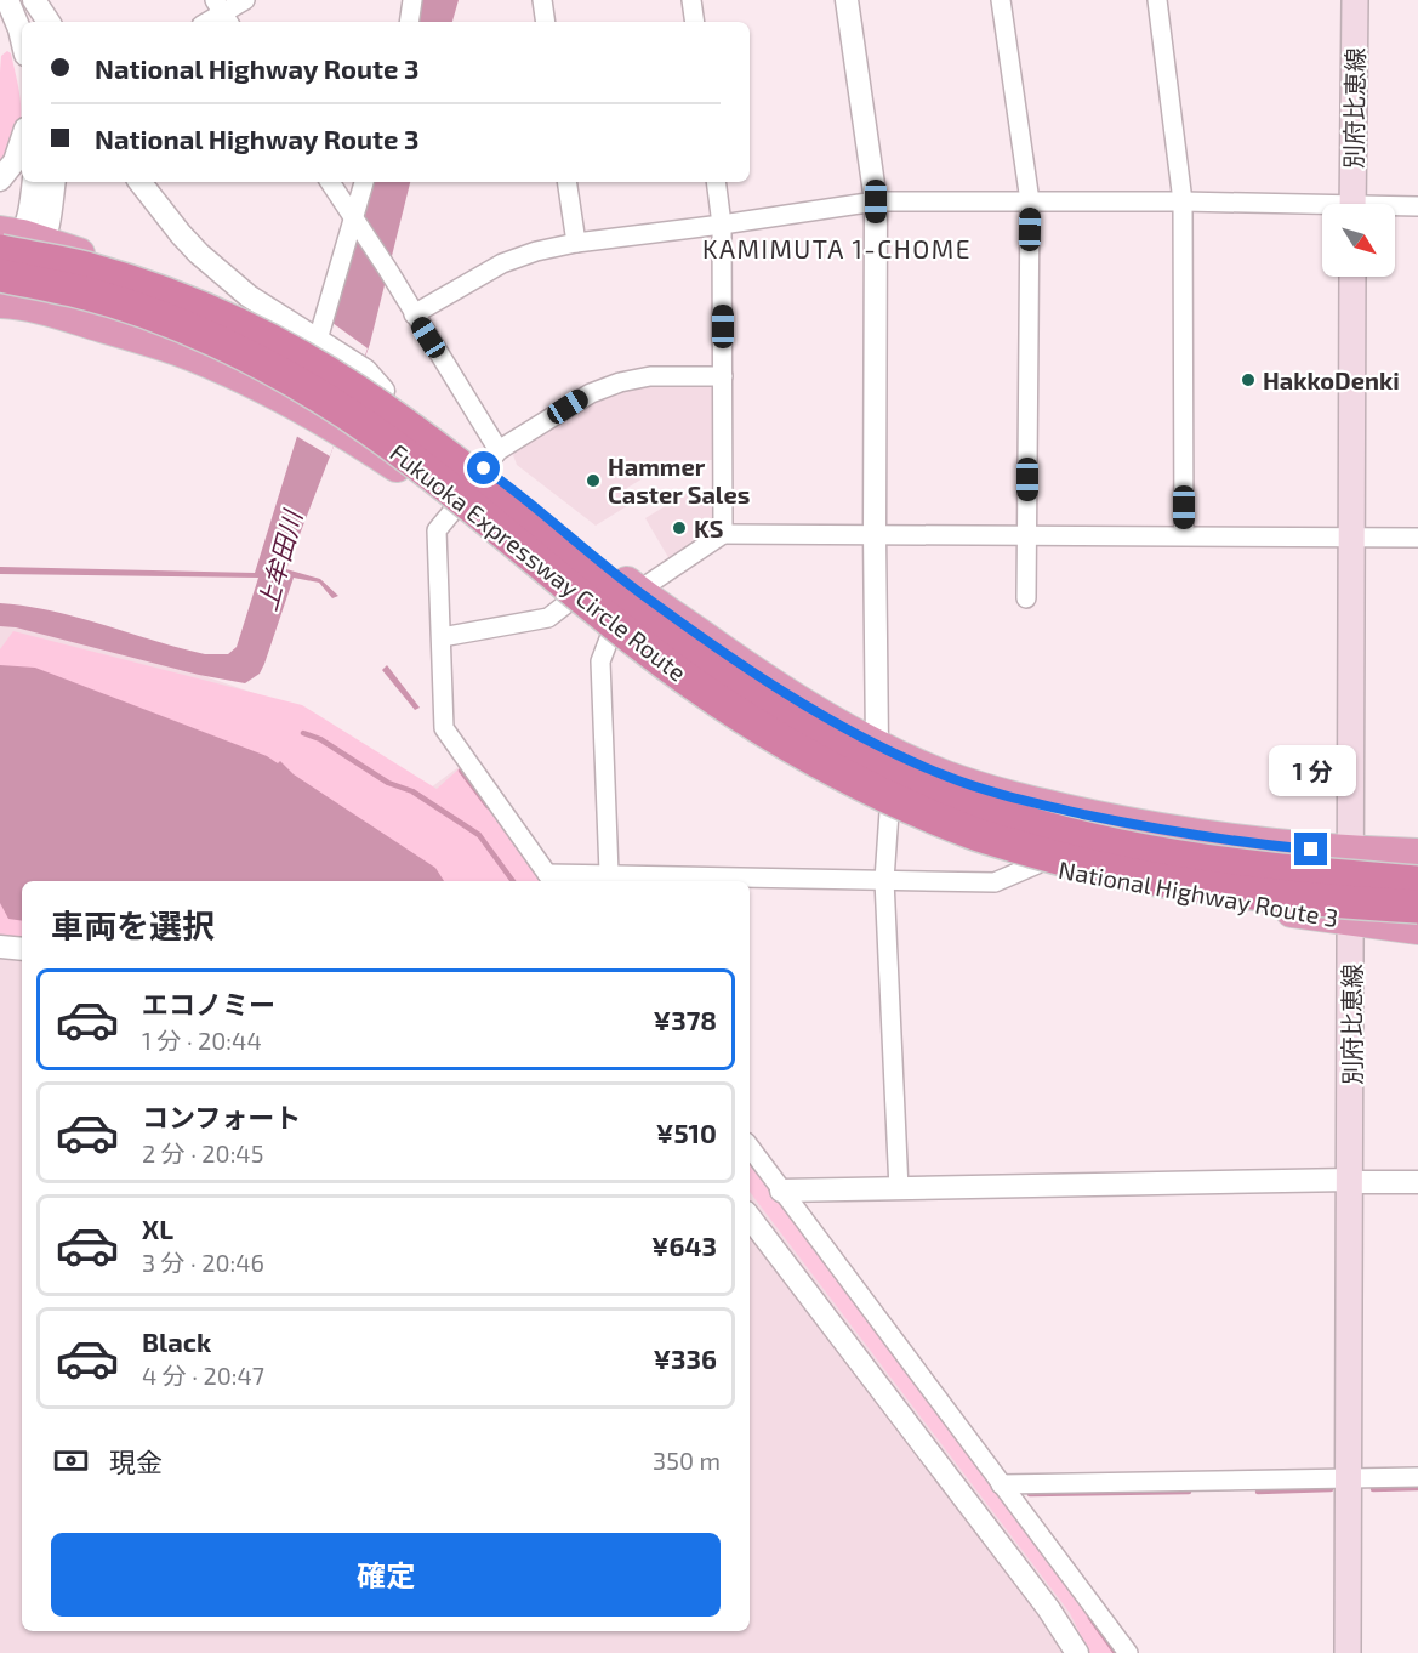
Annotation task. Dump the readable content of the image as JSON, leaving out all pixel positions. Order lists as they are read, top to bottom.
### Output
{
  "streets": {
    "highway": ["Fukuoka Expressway Circle Route", "National Highway Route 3"],
    "main road": ["別府比恵線"]
  },
  "crossings": [
    ["別府比恵線", "National Highway Route 3"],
    ["Fukuoka Expressway Circle Route", "National Highway Route 3"]
  ],
  "districts": ["KAMIMUTA 1-CHOME"],
  "water": ["上牟田川"],
  "places": ["HakkoDenki", "Hammer Caster Sales", "KS"],
  "north": "bottom right",
  "page": {
    "banner": ["National Highway Route 3", "National Highway Route 3"],
    "bubble": "1 分",
    "heading": "車両を選択",
    "list": [
      {
        "name": "エコノミー",
        "note": "1 分 · 20:44",
        "value": "¥378"
      },
      {
        "name": "コンフォート",
        "note": "2 分 · 20:45",
        "value": "¥510"
      },
      {
        "name": "XL",
        "note": "3 分 · 20:46",
        "value": "¥643"
      },
      {
        "name": "Black",
        "note": "4 分 · 20:47",
        "value": "¥336"
      }
    ],
    "pay": ["現金", "350 m"],
    "buttons": "確定"
  }
}
